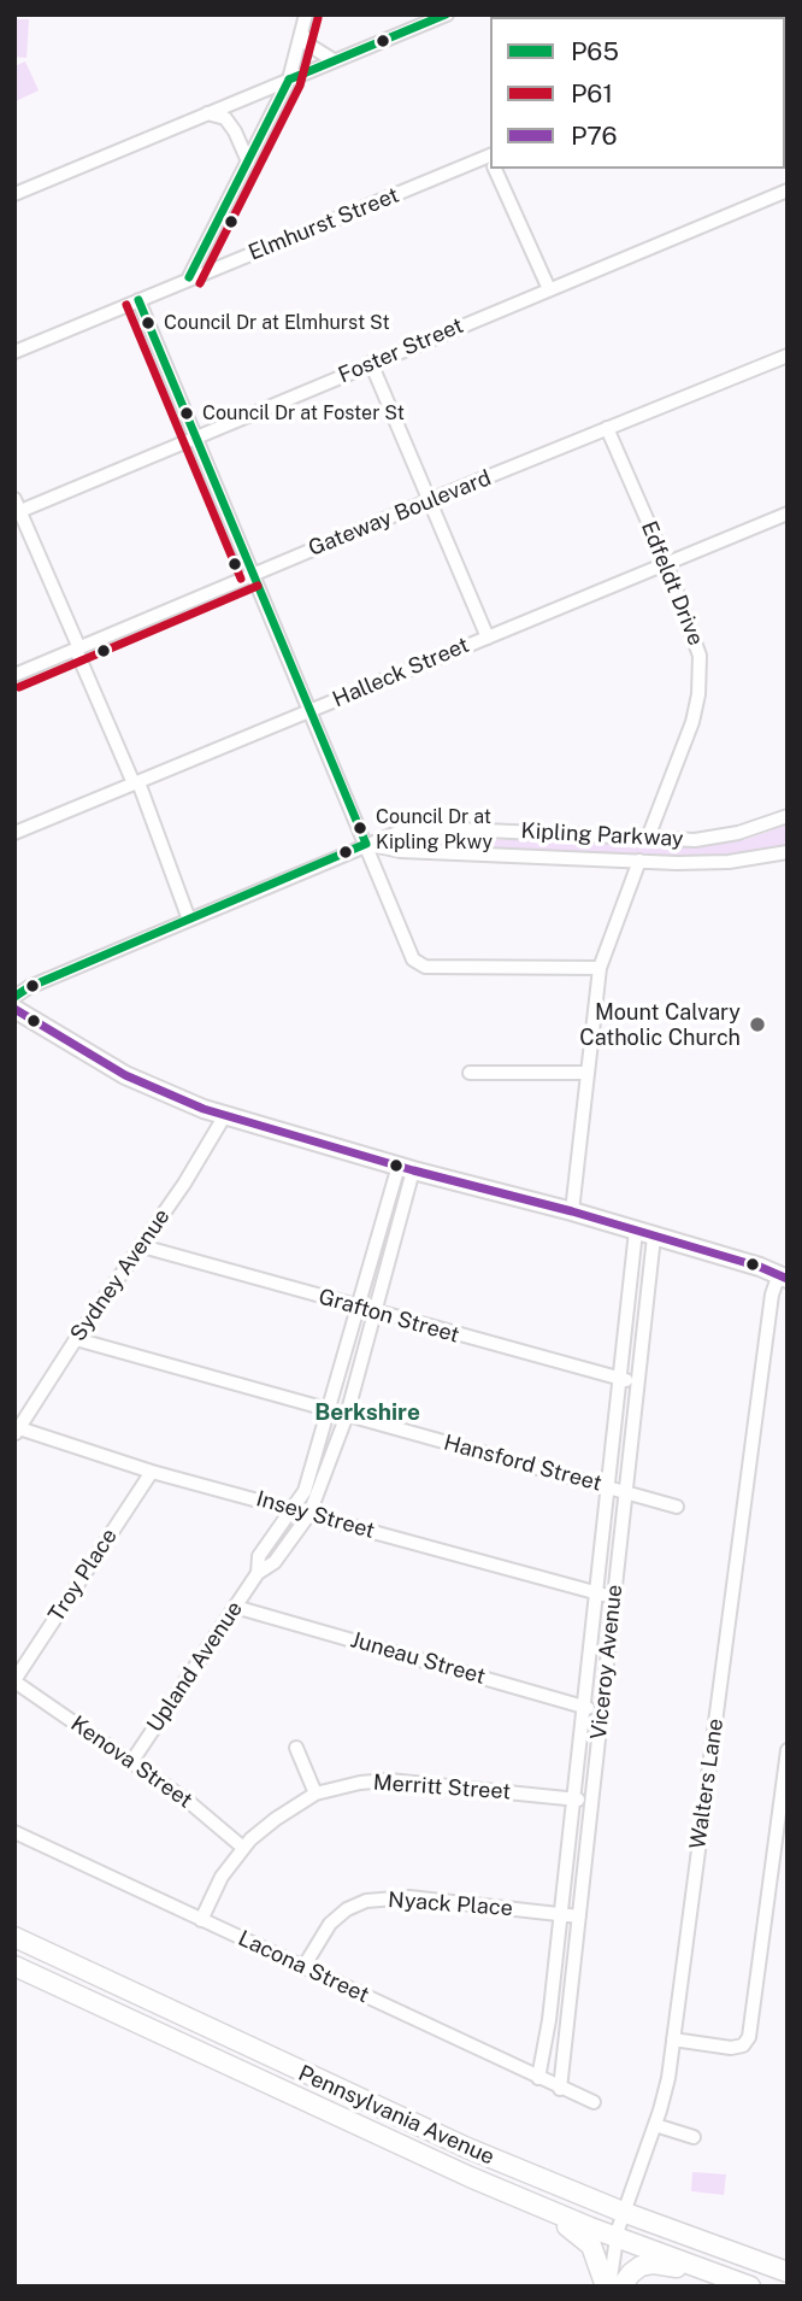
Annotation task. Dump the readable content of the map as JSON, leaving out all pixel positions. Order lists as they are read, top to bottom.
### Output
{
  "streets": {
    "highway": ["Pennsylvania Avenue"],
    "street": [
      "Elmhurst Street",
      "Foster Street",
      "Gateway Boulevard",
      "Edfeldt Drive",
      "Halleck Street",
      "Kipling Parkway",
      "Sydney Avenue",
      "Grafton Street",
      "Hansford Street",
      "Insey Street",
      "Troy Place",
      "Juneau Street",
      "Viceroy Avenue",
      "Upland Avenue",
      "Kenova Street",
      "Walters Lane",
      "Merritt Street",
      "Nyack Place",
      "Lacona Street"
    ]
  },
  "crossings": [
    ["Gateway Boulevard", "Edfeldt Drive"],
    ["Edfeldt Drive", "Halleck Street"],
    ["Edfeldt Drive", "Kipling Parkway"],
    ["Sydney Avenue", "Grafton Street"],
    ["Sydney Avenue", "Hansford Street"],
    ["Sydney Avenue", "Insey Street"],
    ["Grafton Street", "Viceroy Avenue"],
    ["Grafton Street", "Upland Avenue"],
    ["Hansford Street", "Viceroy Avenue"],
    ["Hansford Street", "Upland Avenue"],
    ["Insey Street", "Troy Place"],
    ["Insey Street", "Viceroy Avenue"],
    ["Insey Street", "Upland Avenue"],
    ["Troy Place", "Kenova Street"],
    ["Juneau Street", "Viceroy Avenue"],
    ["Juneau Street", "Upland Avenue"],
    ["Viceroy Avenue", "Merritt Street"],
    ["Viceroy Avenue", "Nyack Place"],
    ["Viceroy Avenue", "Lacona Street"],
    ["Upland Avenue", "Kenova Street"],
    ["Kenova Street", "Merritt Street"],
    ["Walters Lane", "Pennsylvania Avenue"],
    ["Merritt Street", "Lacona Street"],
    ["Nyack Place", "Lacona Street"]
  ],
  "districts": ["Berkshire"],
  "places": [
    "Council Dr at Elmhurst St",
    "Council Dr at Foster St",
    "Council Dr at Kipling Pkwy",
    "Mount Calvary Catholic Church"
  ],
  "lines": ["transit line P65", "transit line P61", "transit line P76"],
  "legend": ["P65", "P61", "P76"]
}
